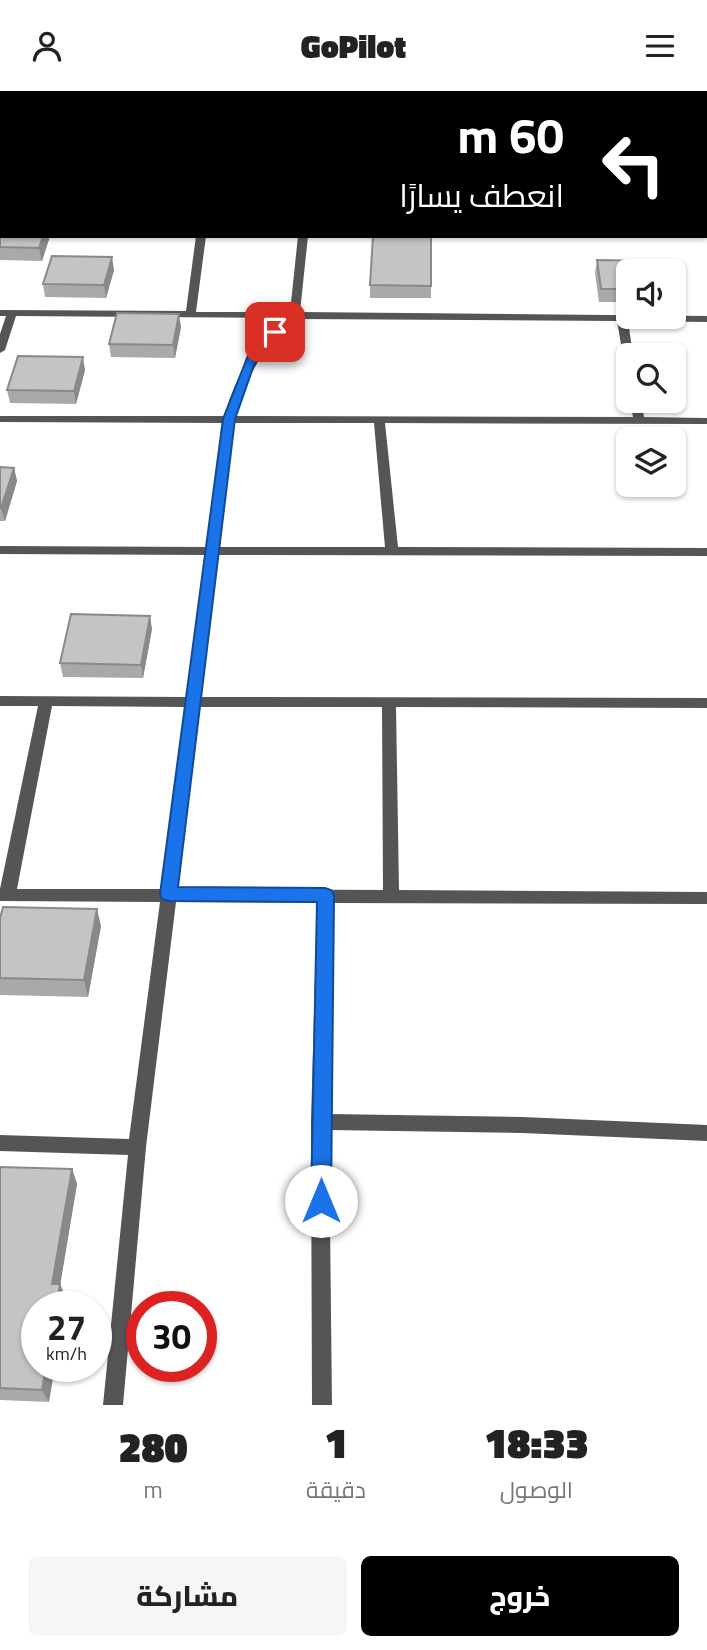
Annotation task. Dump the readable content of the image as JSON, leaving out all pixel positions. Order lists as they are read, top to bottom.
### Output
{
  "page": {
    "header": "GoPilot",
    "turn": ["60 m", "انعطف يسارًا"],
    "speed": "27 km/h",
    "limit": "30",
    "eta": [
      "18:33",
      "الوصول",
      "1",
      "دقيقة",
      "280",
      "m"
    ],
    "buttons": ["خروج", "مشاركة"]
  }
}
